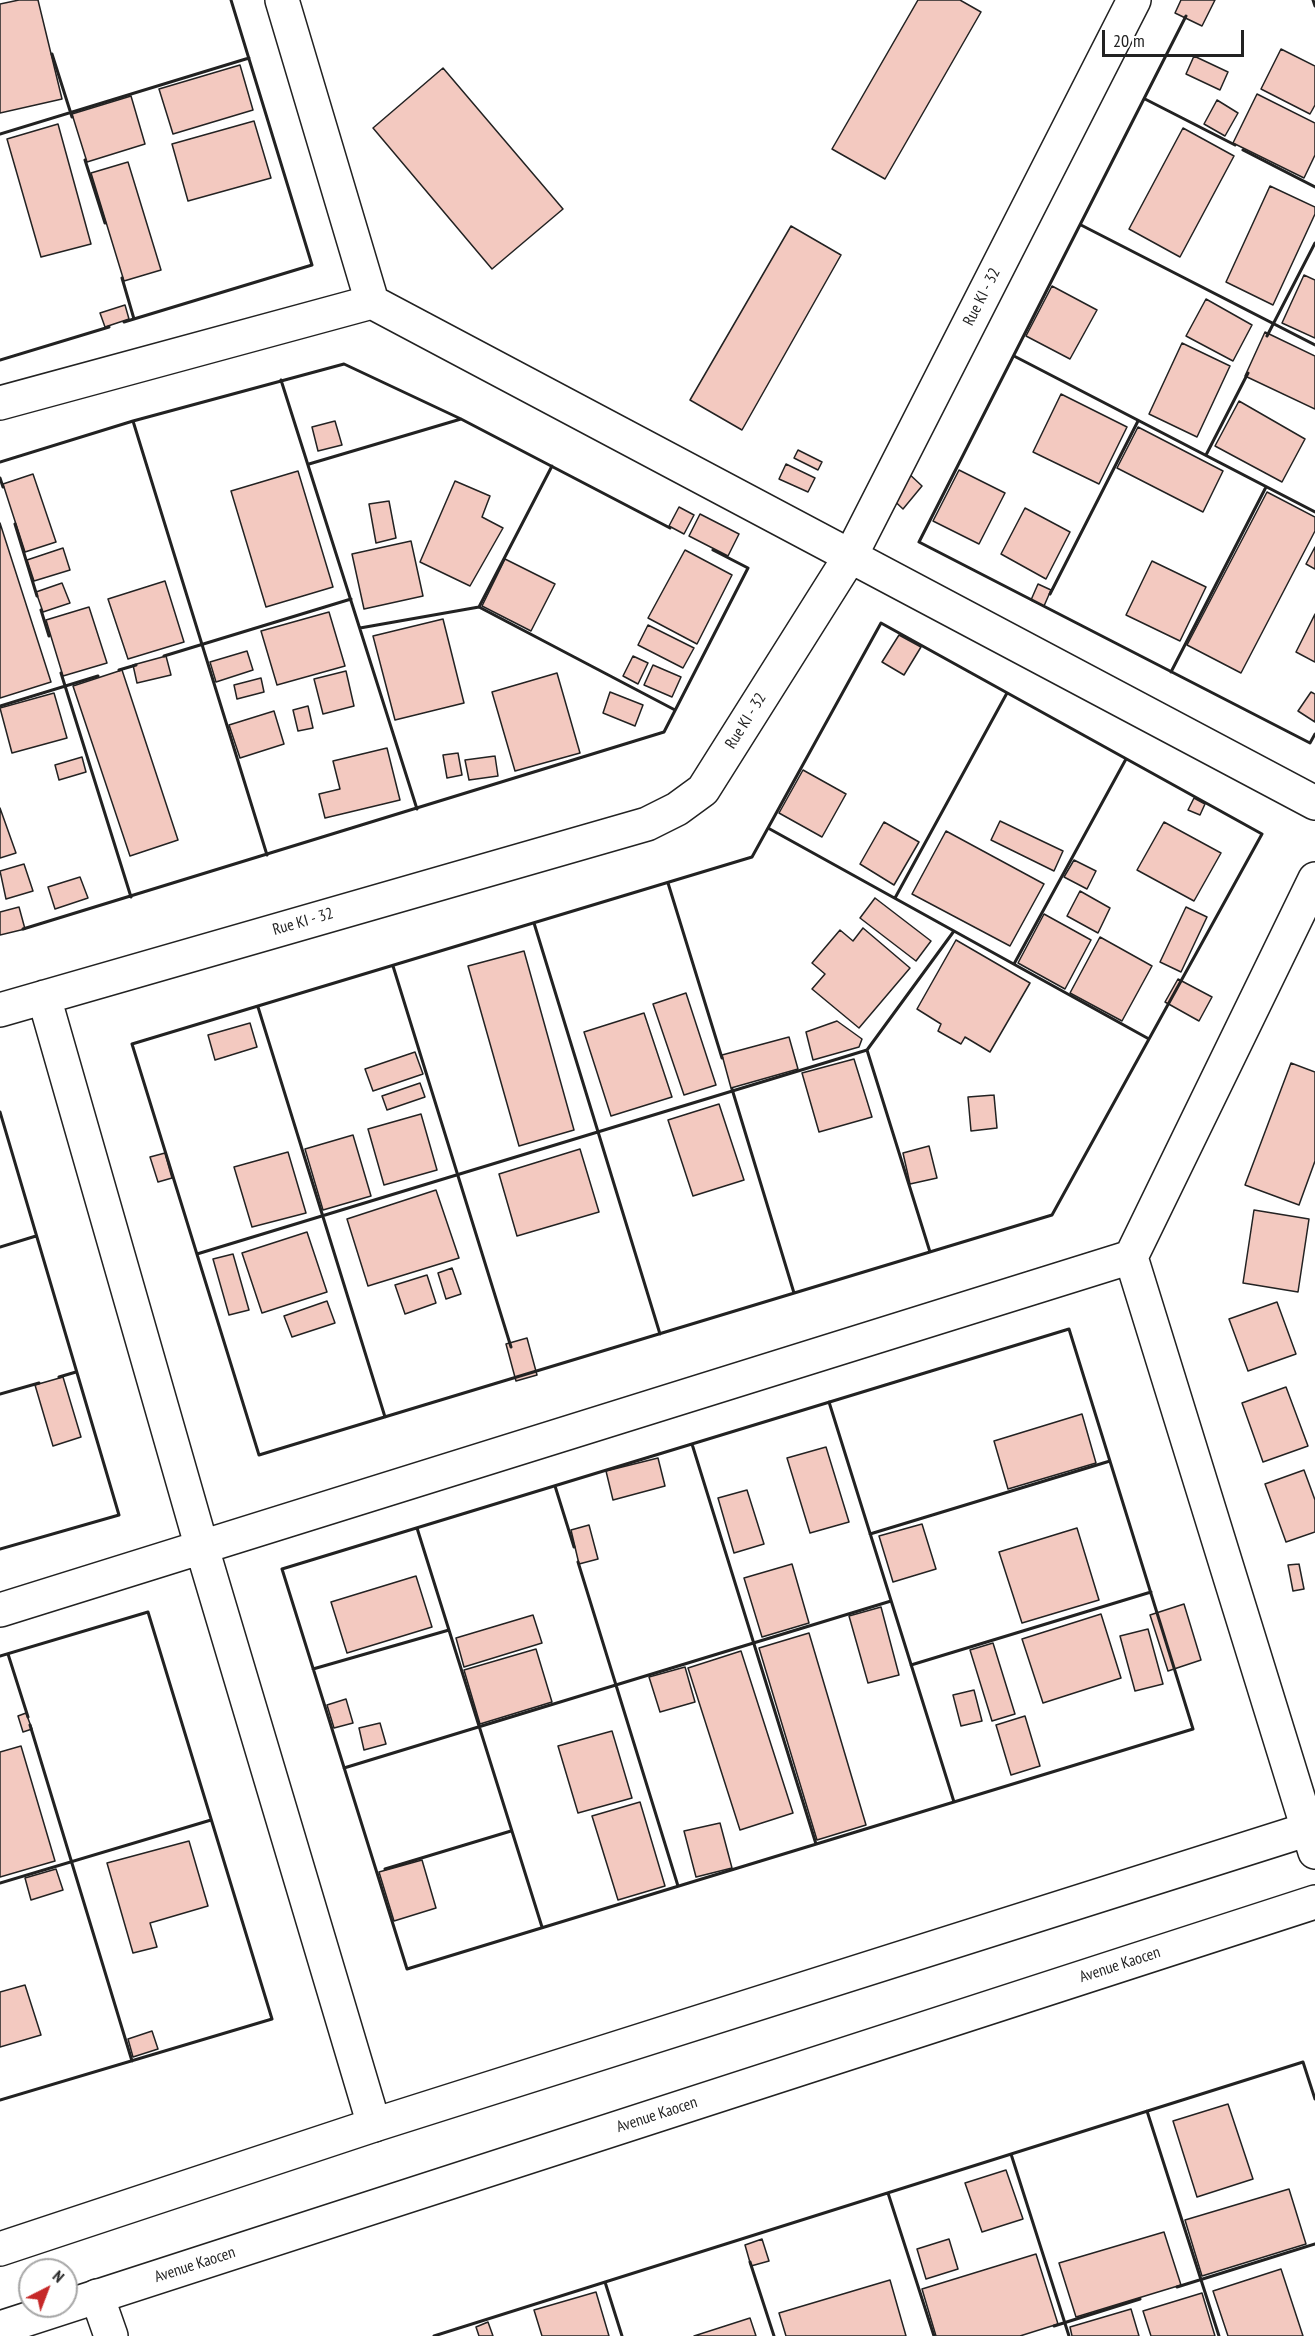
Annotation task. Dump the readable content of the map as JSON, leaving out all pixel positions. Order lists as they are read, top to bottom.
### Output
{
  "streets": {
    "main road": ["Rue KI - 32", "Avenue Kaocen"]
  },
  "scale_bar": "20 m",
  "north": "top right"
}
